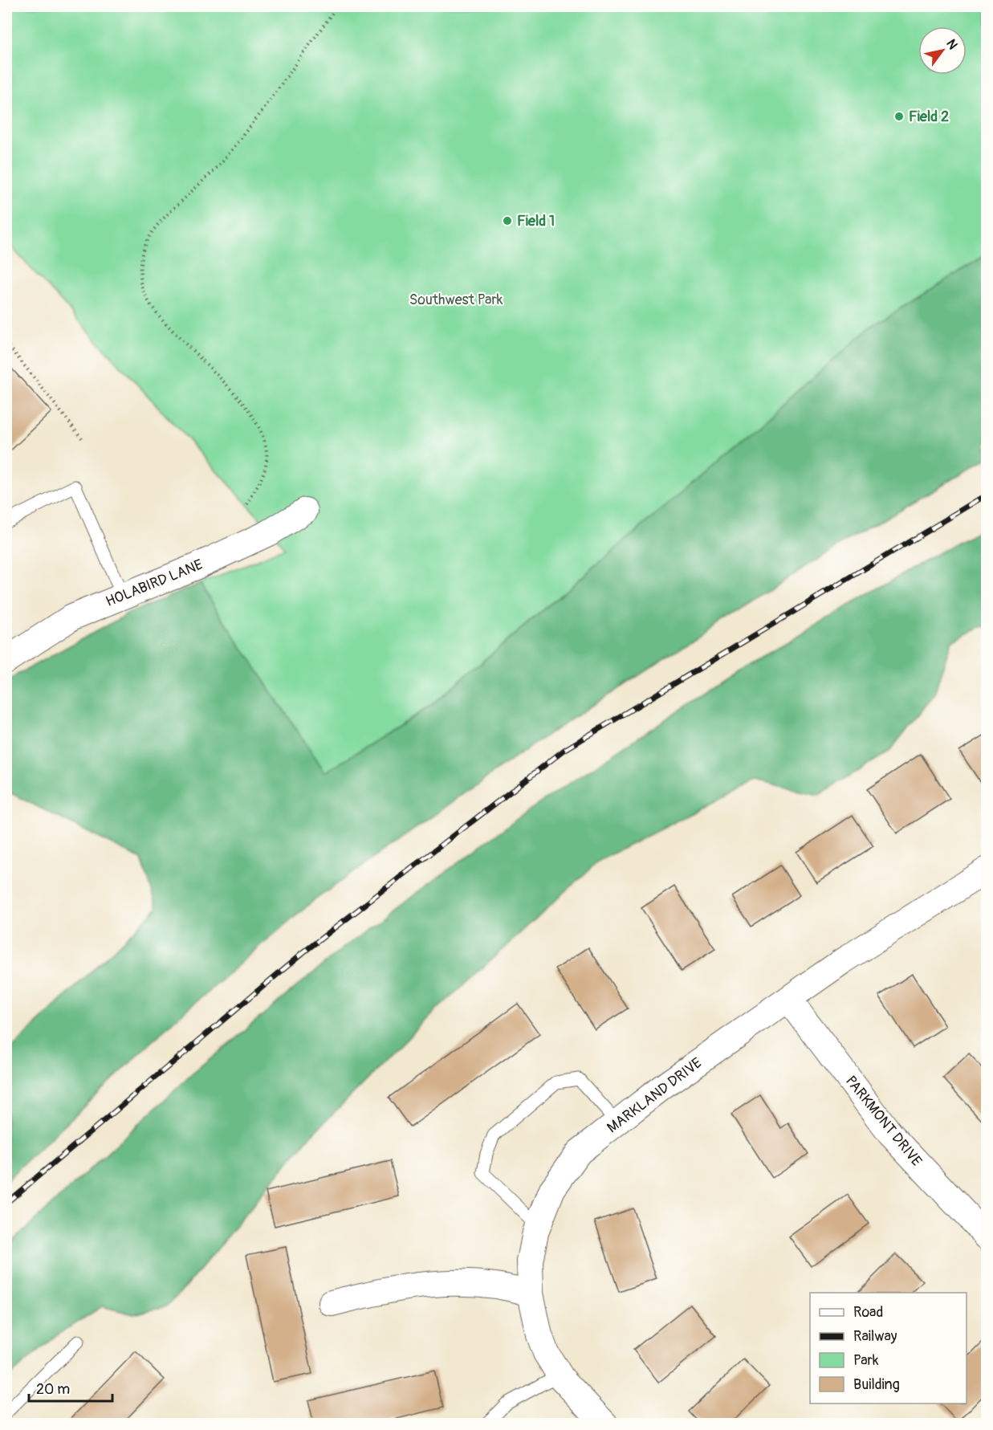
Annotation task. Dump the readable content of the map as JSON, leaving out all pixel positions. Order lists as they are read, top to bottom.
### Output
{
  "streets": {
    "street": ["HOLABIRD LANE", "MARKLAND DRIVE", "PARKMONT DRIVE"]
  },
  "crossings": [
    ["MARKLAND DRIVE", "PARKMONT DRIVE"]
  ],
  "parks": ["Southwest Park"],
  "places": ["Field 2", "Field 1"],
  "legend": [
    "Road",
    "Railway",
    "Park",
    "Building"
  ],
  "scale_bar": "20 m",
  "north": "top right"
}
